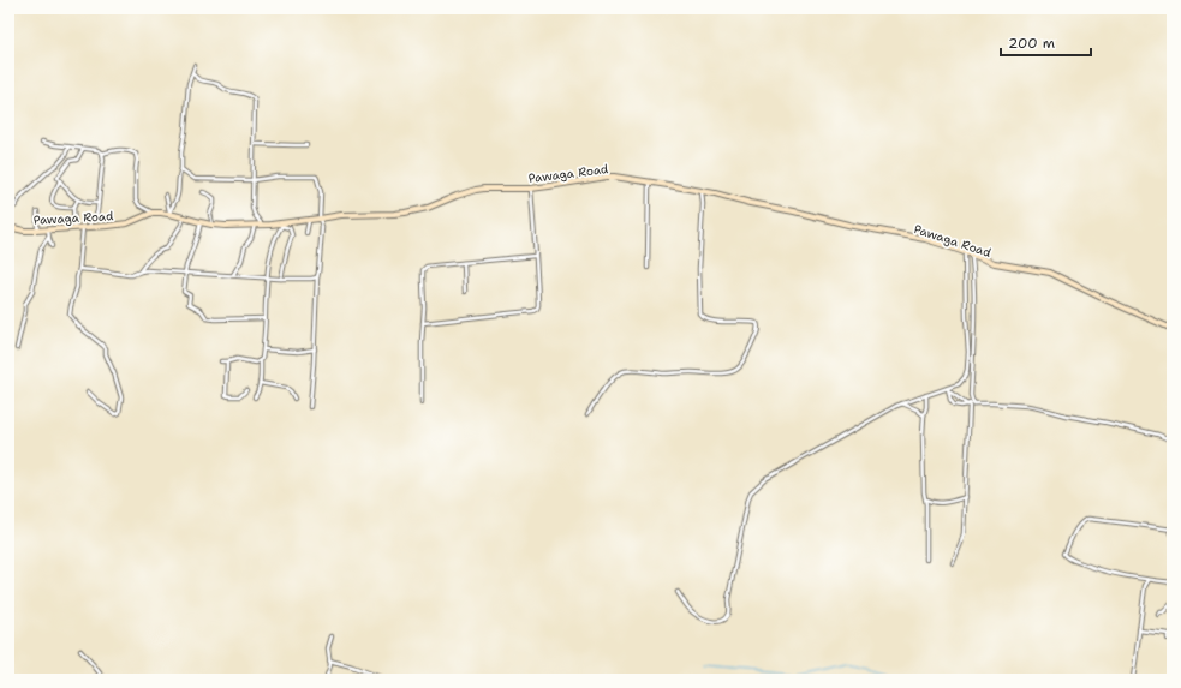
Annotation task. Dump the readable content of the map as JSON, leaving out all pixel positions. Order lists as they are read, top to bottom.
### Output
{
  "streets": {
    "main road": ["Pawaga Road"]
  },
  "scale_bar": "200 m"
}
